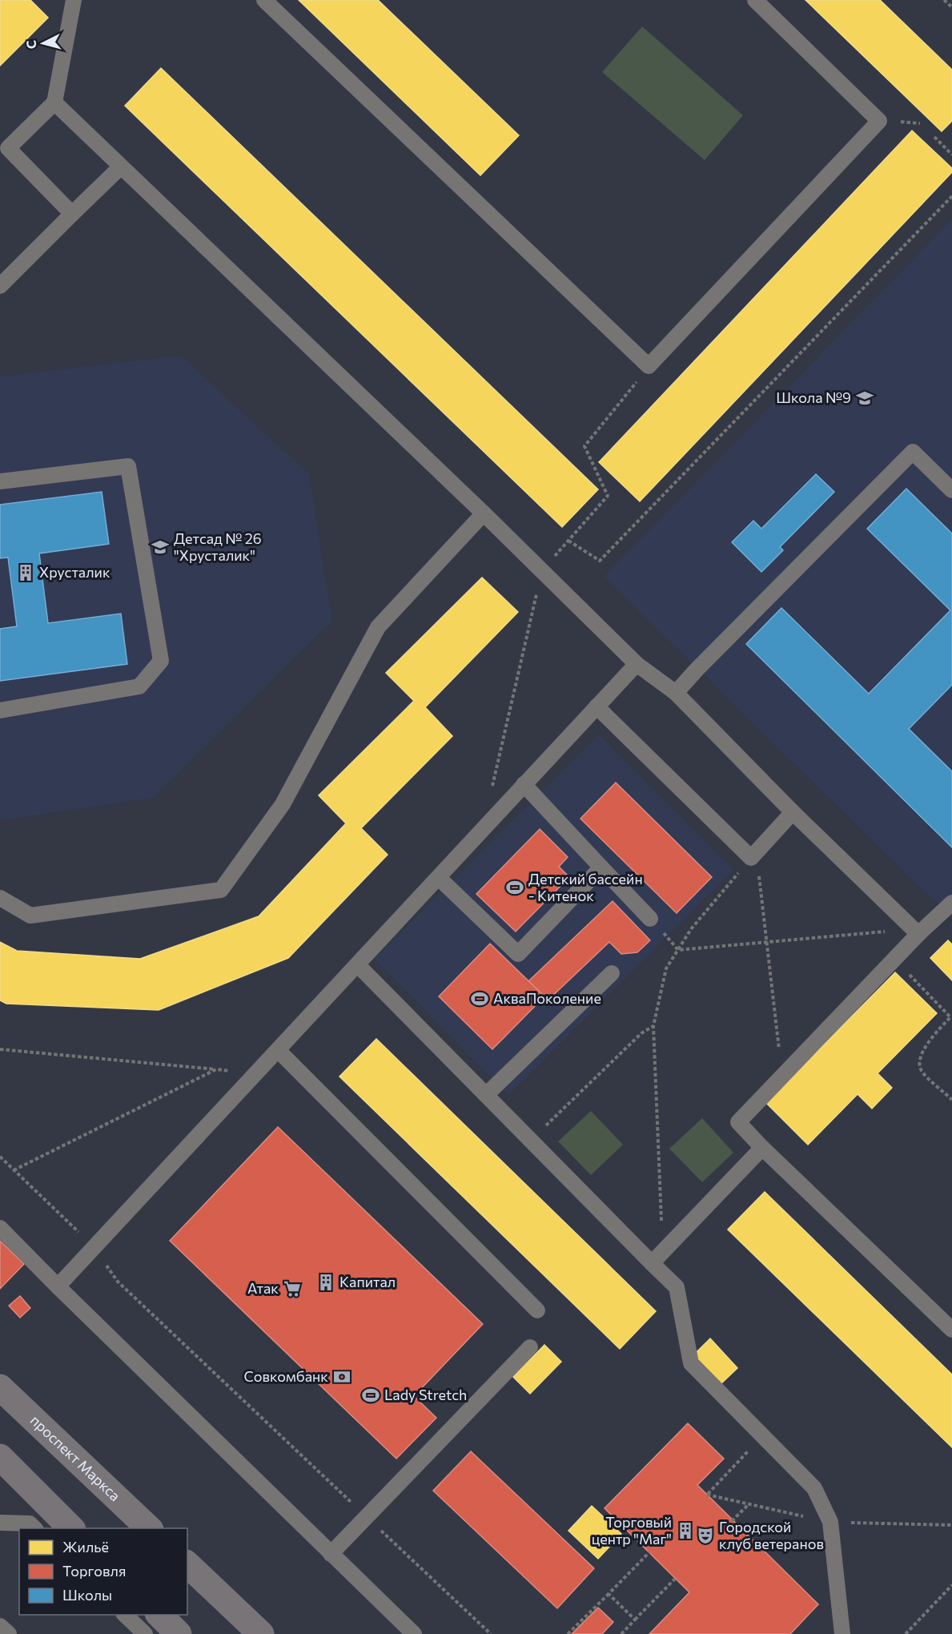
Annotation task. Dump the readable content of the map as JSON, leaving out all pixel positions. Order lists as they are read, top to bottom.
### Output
{
  "streets": {
    "main road": ["проспект Маркса"]
  },
  "places": {
    "school or university": ["Школа №9", "Детсад № 26 \"Хрусталик\""],
    "building": ["Хрусталик", "Капитал", "Торговый центр \"Маг\""],
    "sports": ["Детский бассейн - Китенок", "АкваПоколение", "Lady Stretch"],
    "supermarket": ["Атак"],
    "bank": ["Совкомбанк"],
    "theatre": ["Городской клуб ветеранов"]
  },
  "legend": ["Жильё", "Торговля", "Школы"],
  "north": "left"
}
